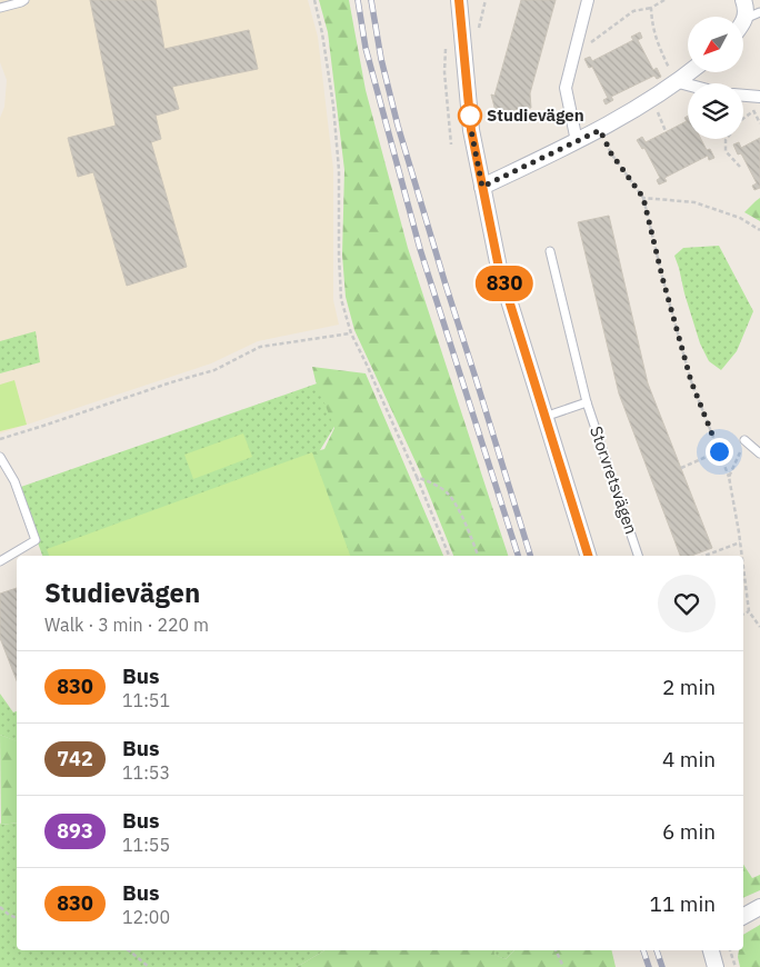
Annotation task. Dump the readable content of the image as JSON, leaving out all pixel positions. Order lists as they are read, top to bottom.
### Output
{
  "streets": {
    "lane": ["Storvretsvägen"]
  },
  "places": ["Studievägen"],
  "lines": ["bus line 830"],
  "north": "bottom left",
  "page": {
    "on_map": "830",
    "heading": ["Studievägen", "Walk · 3 min · 220 m"],
    "list": [
      {
        "mark": "830",
        "name": "Bus",
        "note": "11:51",
        "value": "2 min"
      },
      {
        "mark": "742",
        "name": "Bus",
        "note": "11:53",
        "value": "4 min"
      },
      {
        "mark": "893",
        "name": "Bus",
        "note": "11:55",
        "value": "6 min"
      },
      {
        "mark": "830",
        "name": "Bus",
        "note": "12:00",
        "value": "11 min"
      }
    ]
  }
}
